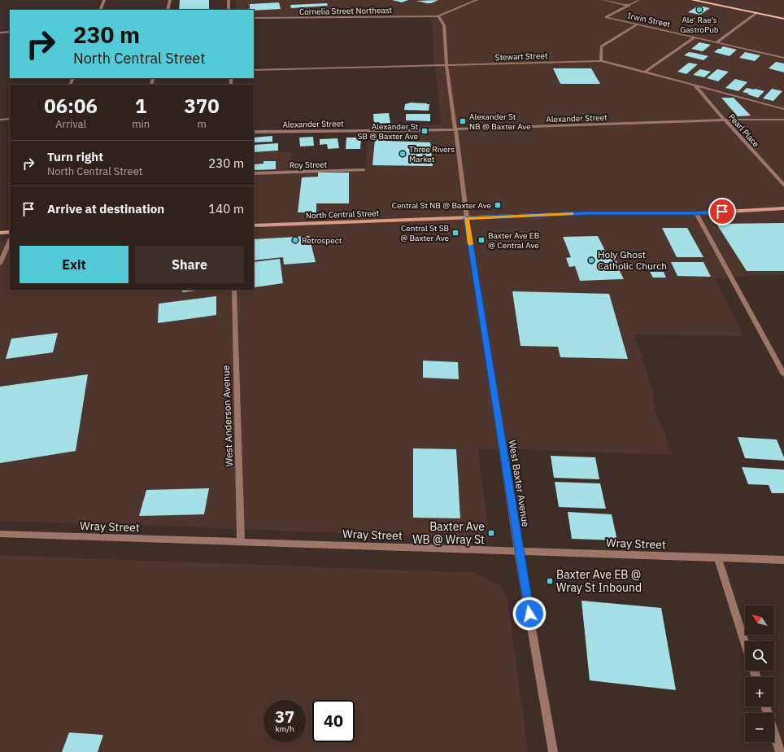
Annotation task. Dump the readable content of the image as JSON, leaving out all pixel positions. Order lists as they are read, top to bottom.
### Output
{
  "streets": {
    "main road": ["North Central Street"],
    "street": [
      "Cornelia Street Northeast",
      "Irwin Street",
      "Stewart Street",
      "Alexander Street",
      "Pearl Place",
      "Roy Street",
      "West Anderson Avenue",
      "West Baxter Avenue",
      "Wray Street"
    ]
  },
  "crossings": [
    ["Cornelia Street Northeast", "West Baxter Avenue"],
    ["Stewart Street", "Pearl Place"],
    ["Stewart Street", "West Baxter Avenue"],
    ["Alexander Street", "Pearl Place"],
    ["Alexander Street", "West Baxter Avenue"],
    ["North Central Street", "West Baxter Avenue"],
    ["West Anderson Avenue", "Wray Street"],
    ["West Baxter Avenue", "Wray Street"]
  ],
  "places": {
    "other": [
      "Ale' Rae’s GastroPub",
      "Three Rivers Market",
      "Retrospect",
      "Holy Ghost Catholic Church"
    ],
    "transit": [
      "Alexander St NB @ Baxter Ave",
      "Alexander St SB @ Baxter Ave",
      "Central St NB @ Baxter Ave",
      "Central St SB @ Baxter Ave",
      "Baxter Ave EB @ Central Ave",
      "Baxter Ave WB @ Wray St",
      "Baxter Ave EB @ Wray St Inbound"
    ]
  },
  "north": "top left",
  "page": {
    "turn": ["230 m", "North Central Street"],
    "eta": [
      "06:06",
      "Arrival",
      "1",
      "min",
      "370",
      "m"
    ],
    "list": [
      {
        "name": "Turn right",
        "note": "North Central Street",
        "value": "230 m"
      },
      {
        "name": "Arrive at destination",
        "value": "140 m"
      }
    ],
    "buttons": ["Exit", "Share"],
    "map_buttons": ["+", "−"],
    "speed": "37 km/h",
    "limit": "40"
  }
}
